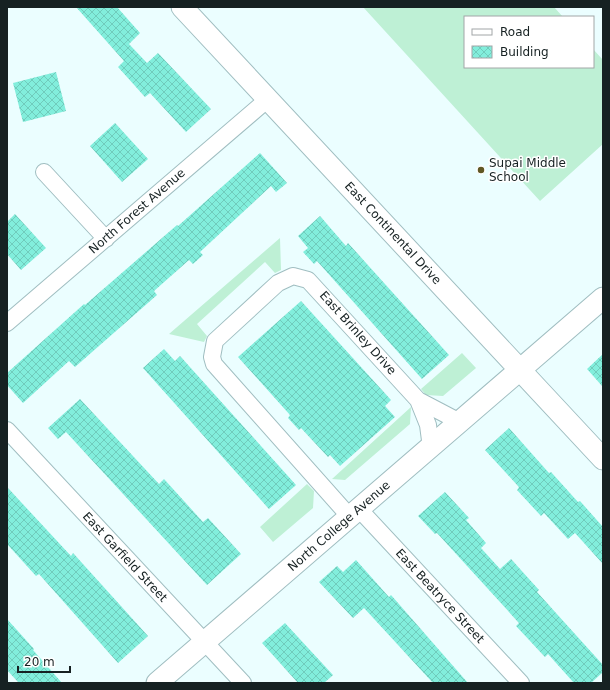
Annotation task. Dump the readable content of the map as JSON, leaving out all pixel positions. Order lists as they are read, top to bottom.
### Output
{
  "streets": {
    "street": [
      "North Forest Avenue",
      "East Continental Drive",
      "East Brinley Drive",
      "North College Avenue",
      "East Garfield Street",
      "East Beatryce Street"
    ]
  },
  "crossings": [
    ["North Forest Avenue", "East Continental Drive"],
    ["East Continental Drive", "North College Avenue"],
    ["East Brinley Drive", "North College Avenue"],
    ["East Brinley Drive", "East Beatryce Street"],
    ["North College Avenue", "East Garfield Street"],
    ["North College Avenue", "East Beatryce Street"]
  ],
  "places": ["Supai Middle School"],
  "legend": ["Road", "Building"],
  "scale_bar": "20 m"
}
